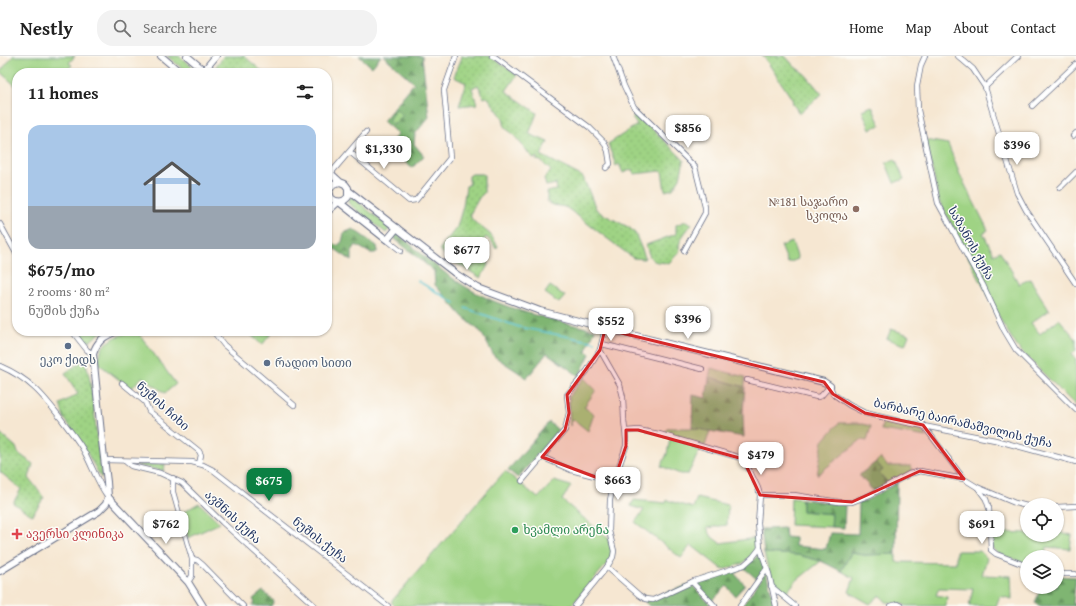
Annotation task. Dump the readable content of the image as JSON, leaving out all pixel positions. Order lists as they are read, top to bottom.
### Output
{
  "streets": {
    "street": [
      "საზანოს ქუჩა",
      "ნუშის ჩიხი",
      "ბარბარე ბაირამაშვილის ქუჩა",
      "ავშნის ქუჩა",
      "ნუშის ქუჩა"
    ]
  },
  "crossings": [
    ["ნუშის ჩიხი", "ნუშის ქუჩა"],
    ["ავშნის ქუჩა", "ნუშის ქუჩა"]
  ],
  "places": {
    "other": [
      "№181 საჯარო სკოლა",
      "ეკო ქიდს",
      "რადიო სითი",
      "ხვამლი არენა"
    ],
    "health": ["ავერსი კლინიკა"]
  },
  "page": {
    "header": "Nestly",
    "search": "Search here",
    "nav": [
      "Home",
      "Map",
      "About",
      "Contact"
    ],
    "heading": "11 homes",
    "price": [
      "$856",
      "$396",
      "$1,330",
      "$677",
      "$396",
      "$552",
      "$479",
      "$663",
      "$675",
      "$762",
      "$691"
    ],
    "list": [
      {
        "name": "$675/mo",
        "note": "2 rooms · 80 m² · ნუშის ქუჩა"
      }
    ]
  }
}
